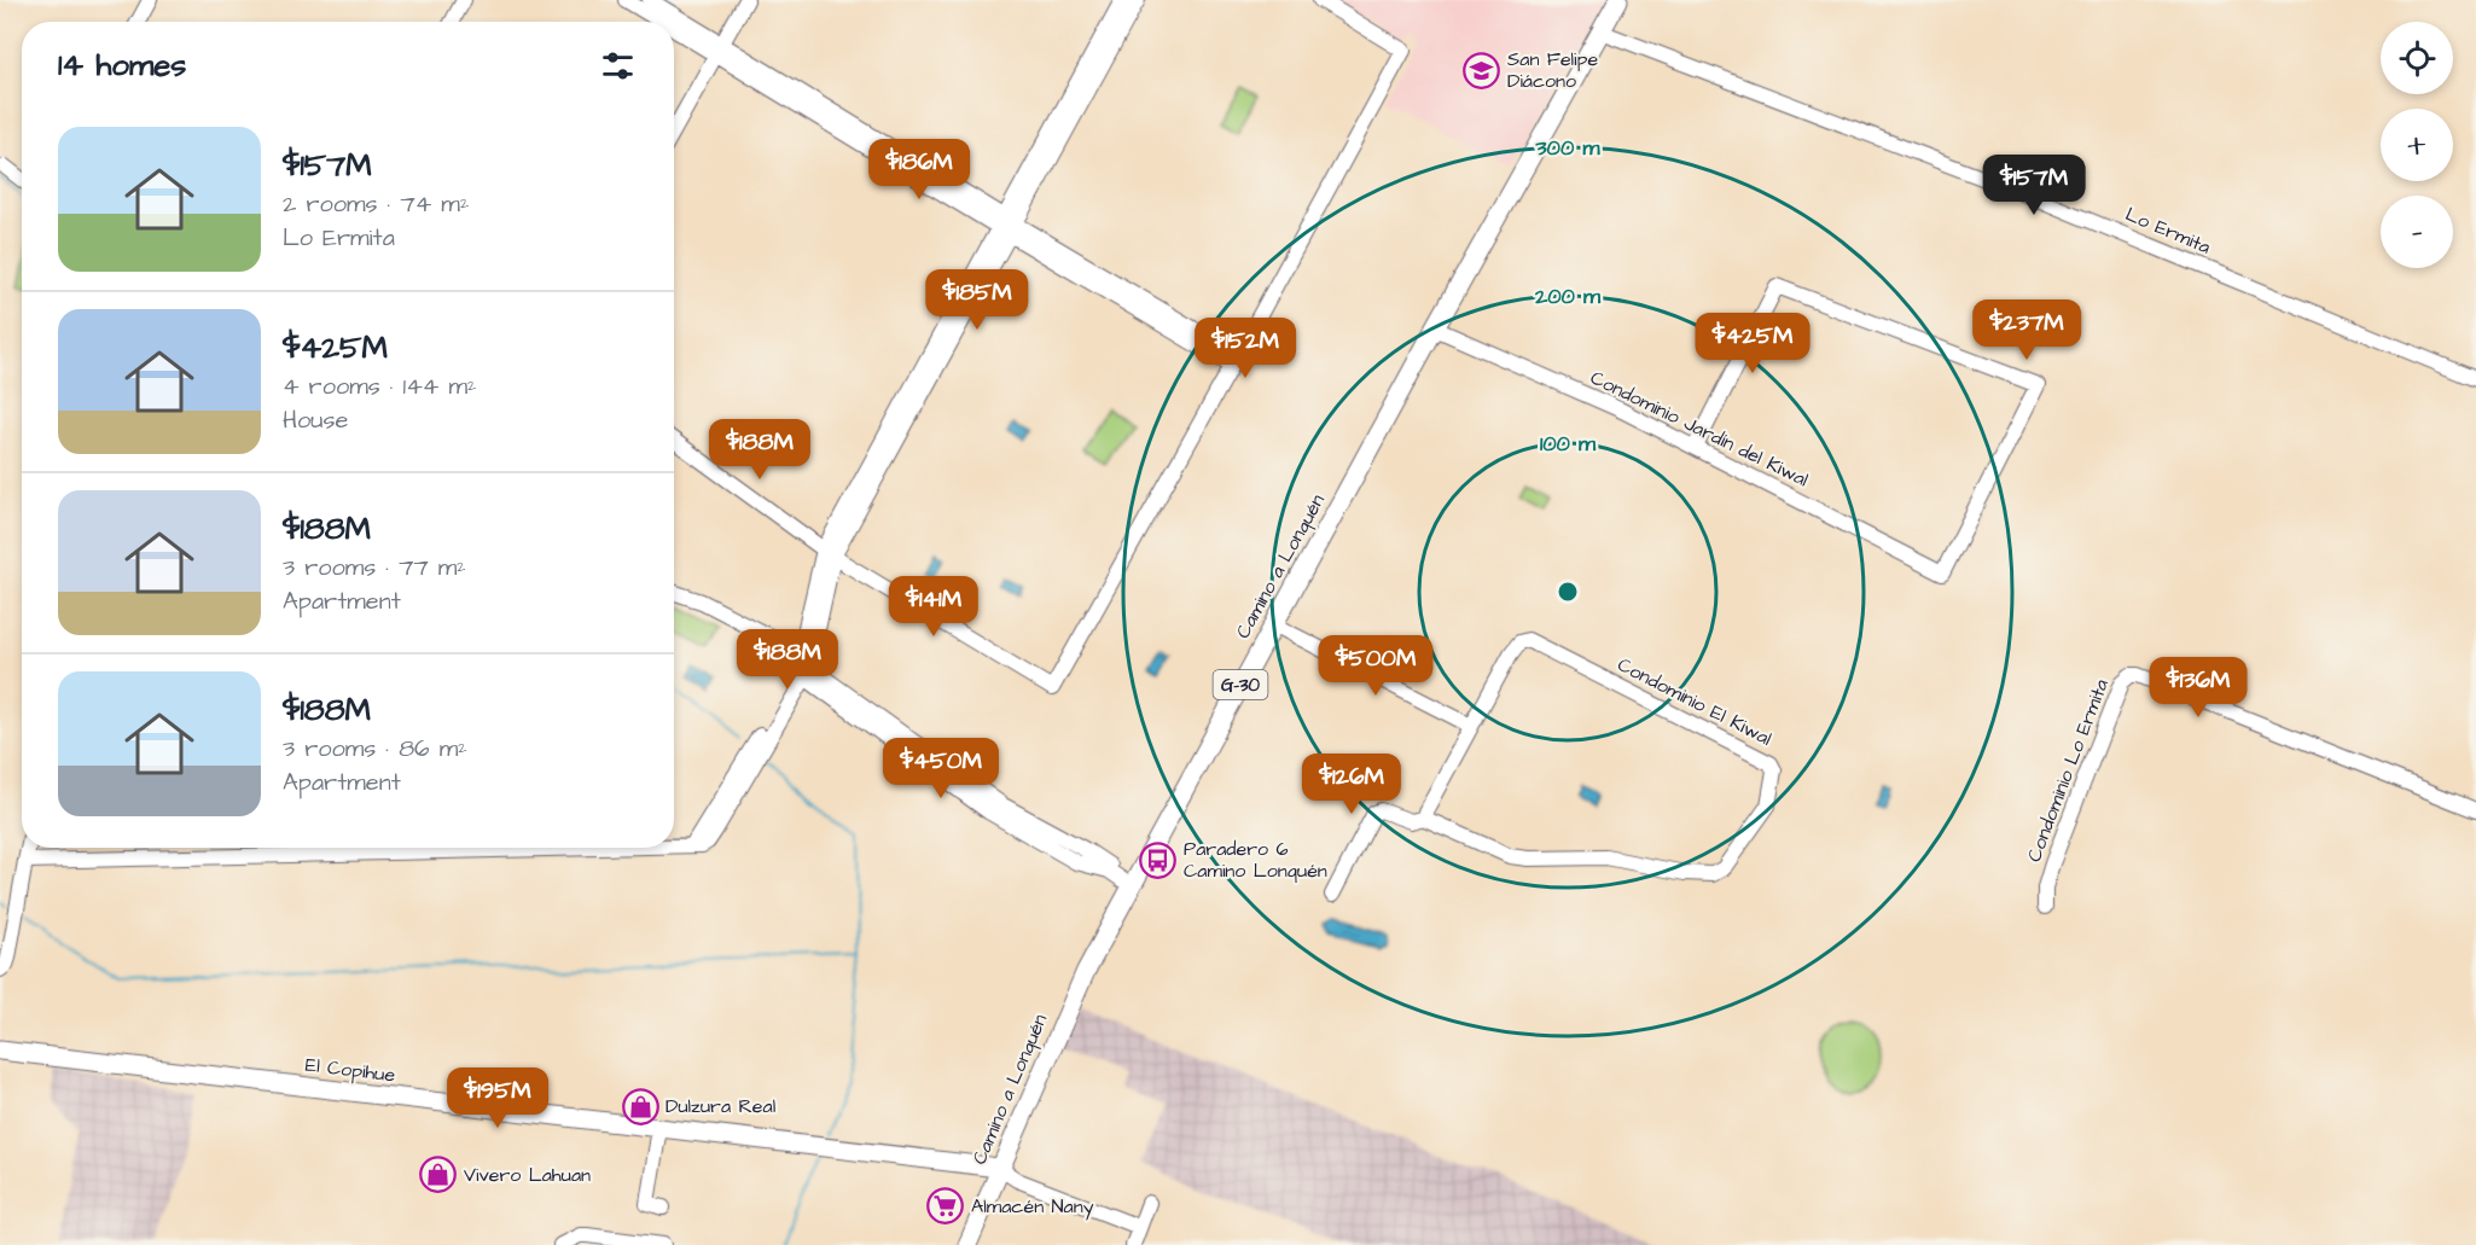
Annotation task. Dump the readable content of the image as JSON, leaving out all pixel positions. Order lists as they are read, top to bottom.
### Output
{
  "streets": {
    "main road": ["Camino a Lonquén", "G-30", "El Copihue"],
    "street": [
      "Lo Ermita",
      "Condominio Jardín del Kiwal",
      "Condominio El Kiwal",
      "Condominio Lo Ermita"
    ]
  },
  "crossings": [
    ["Lo Ermita", "Camino a Lonquén"],
    ["Condominio Jardín del Kiwal", "Camino a Lonquén"],
    ["Camino a Lonquén", "El Copihue"]
  ],
  "places": {
    "school or university": ["San Felipe Diácono"],
    "bus stop": ["Paradero 6 Camino Lonquén"],
    "shop": ["Dulzura Real", "Vivero Lahuan"],
    "supermarket": ["Almacén Nany"]
  },
  "page": {
    "map_buttons": ["+", "−"],
    "heading": "14 homes",
    "list": [
      {
        "name": "$157M",
        "note": "2 rooms · 74 m² · Lo Ermita"
      },
      {
        "name": "$425M",
        "note": "4 rooms · 144 m² · House"
      },
      {
        "name": "$188M",
        "note": "3 rooms · 77 m² · Apartment"
      },
      {
        "name": "$188M",
        "note": "3 rooms · 86 m² · Apartment"
      }
    ],
    "price": [
      "$186M",
      "$157M",
      "$185M",
      "$237M",
      "$425M",
      "$152M",
      "$188M",
      "$141M",
      "$188M",
      "$500M",
      "$136M",
      "$450M",
      "$126M",
      "$195M"
    ]
  },
  "rings": ["300 m", "200 m", "100 m"]
}
